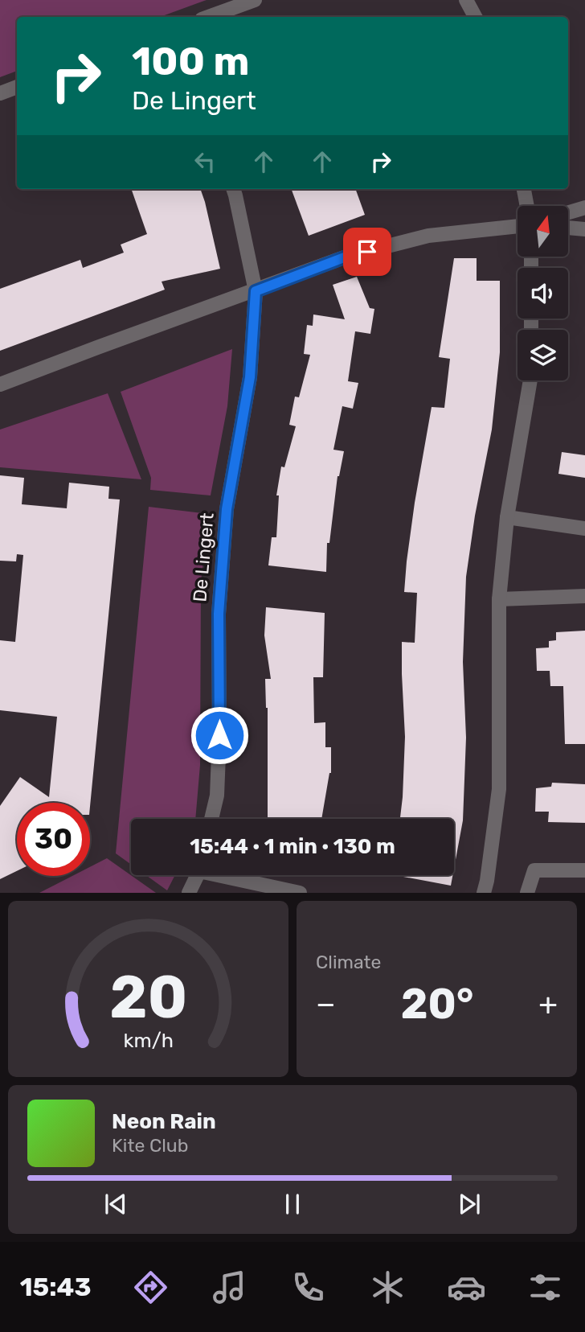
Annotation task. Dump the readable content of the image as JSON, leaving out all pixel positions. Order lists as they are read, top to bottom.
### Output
{
  "streets": {
    "street": ["De Lingert"]
  },
  "north": "top",
  "page": {
    "turn": ["100 m", "De Lingert"],
    "limit": "30",
    "trip": "15:44 · 1 min · 130 m",
    "tile": "Climate",
    "heat": ["−", "20°", "+"],
    "song": ["Neon Rain", "Kite Club"],
    "tabs": "15:43",
    "gauge": ["20", "km/h"]
  }
}
